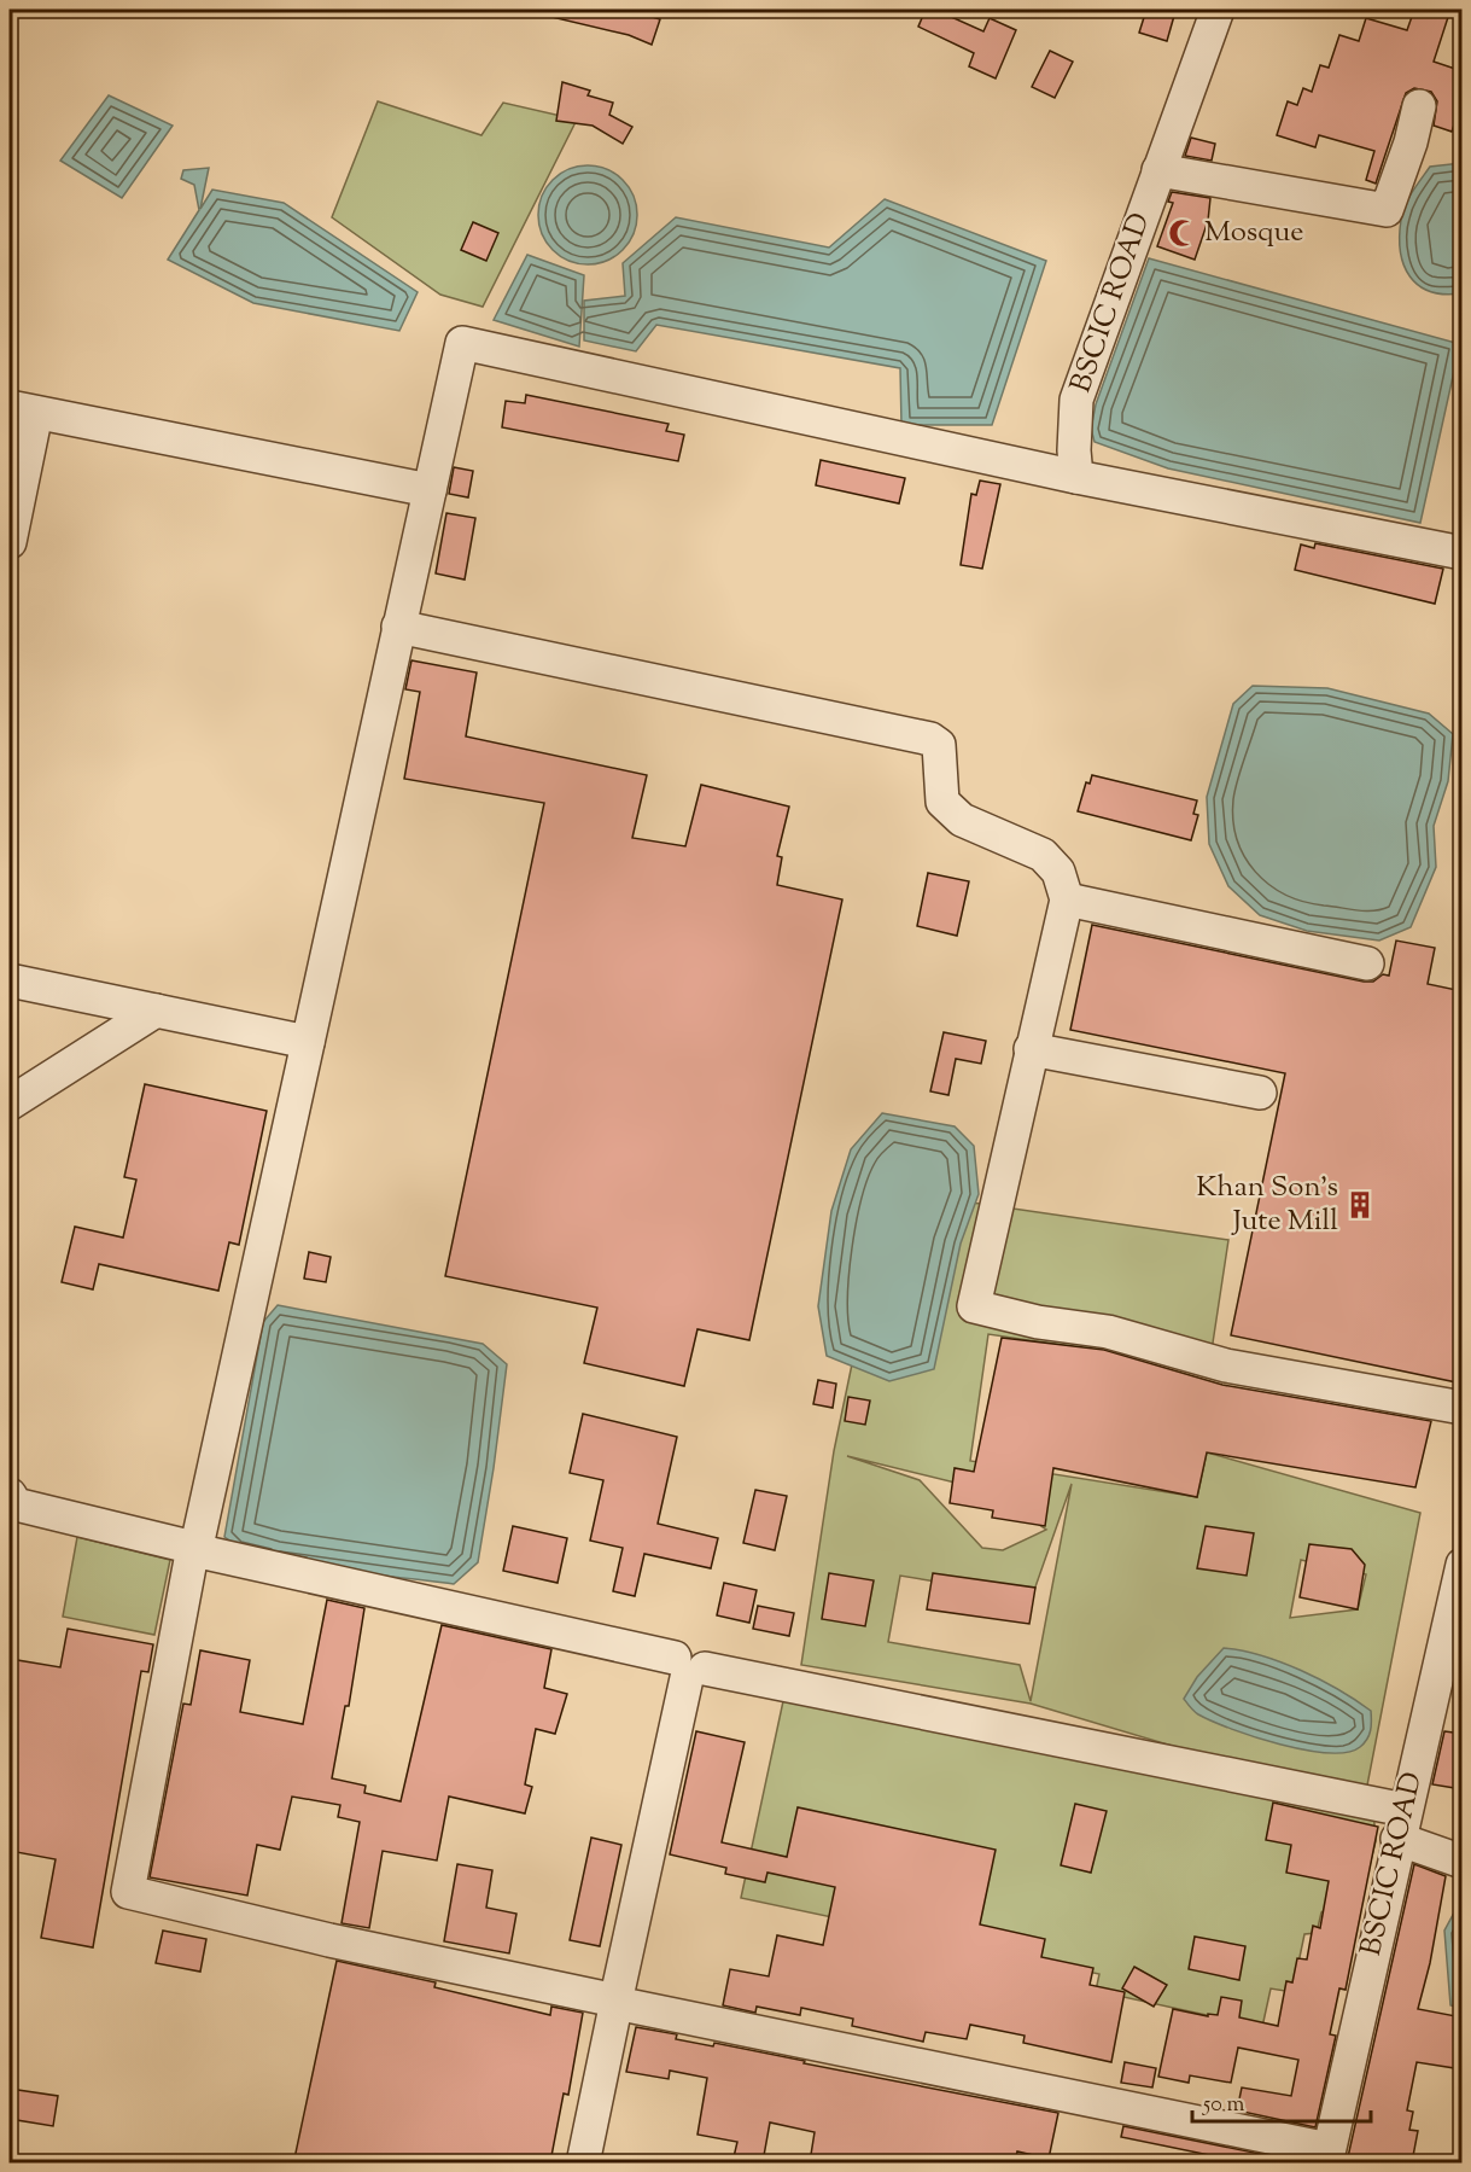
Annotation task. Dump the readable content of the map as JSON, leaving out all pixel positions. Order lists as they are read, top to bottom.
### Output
{
  "streets": {
    "street": ["BSCIC ROAD"]
  },
  "places": {
    "mosque": ["Mosque"],
    "building": ["Khan Son's Jute Mill"]
  },
  "scale_bar": "50 m"
}
